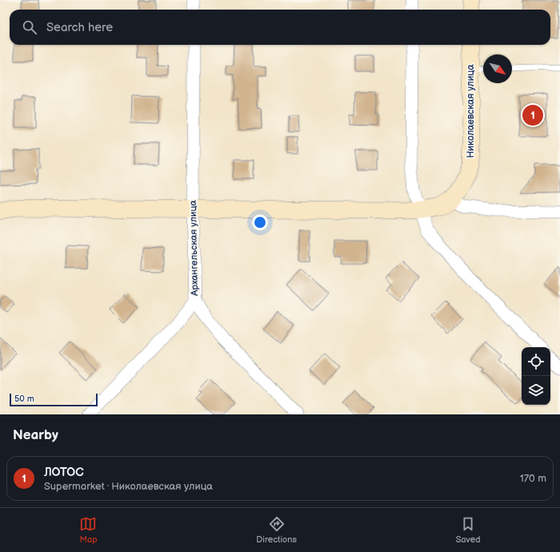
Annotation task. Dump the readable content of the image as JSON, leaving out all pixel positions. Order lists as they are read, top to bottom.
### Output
{
  "streets": {
    "main road": ["Николаевская улица"],
    "street": ["Архангельская улица"]
  },
  "crossings": [
    ["Николаевская улица", "Архангельская улица"]
  ],
  "scale_bar": "50 m",
  "north": "bottom right",
  "page": {
    "search": "Search here",
    "pins": "1",
    "scale": "50 m",
    "heading": "Nearby",
    "list": [
      {
        "mark": "1",
        "name": "ЛОТОС",
        "note": "Supermarket · Николаевская улица",
        "value": "170 m"
      }
    ],
    "nav": ["Map", "Directions", "Saved"]
  }
}
